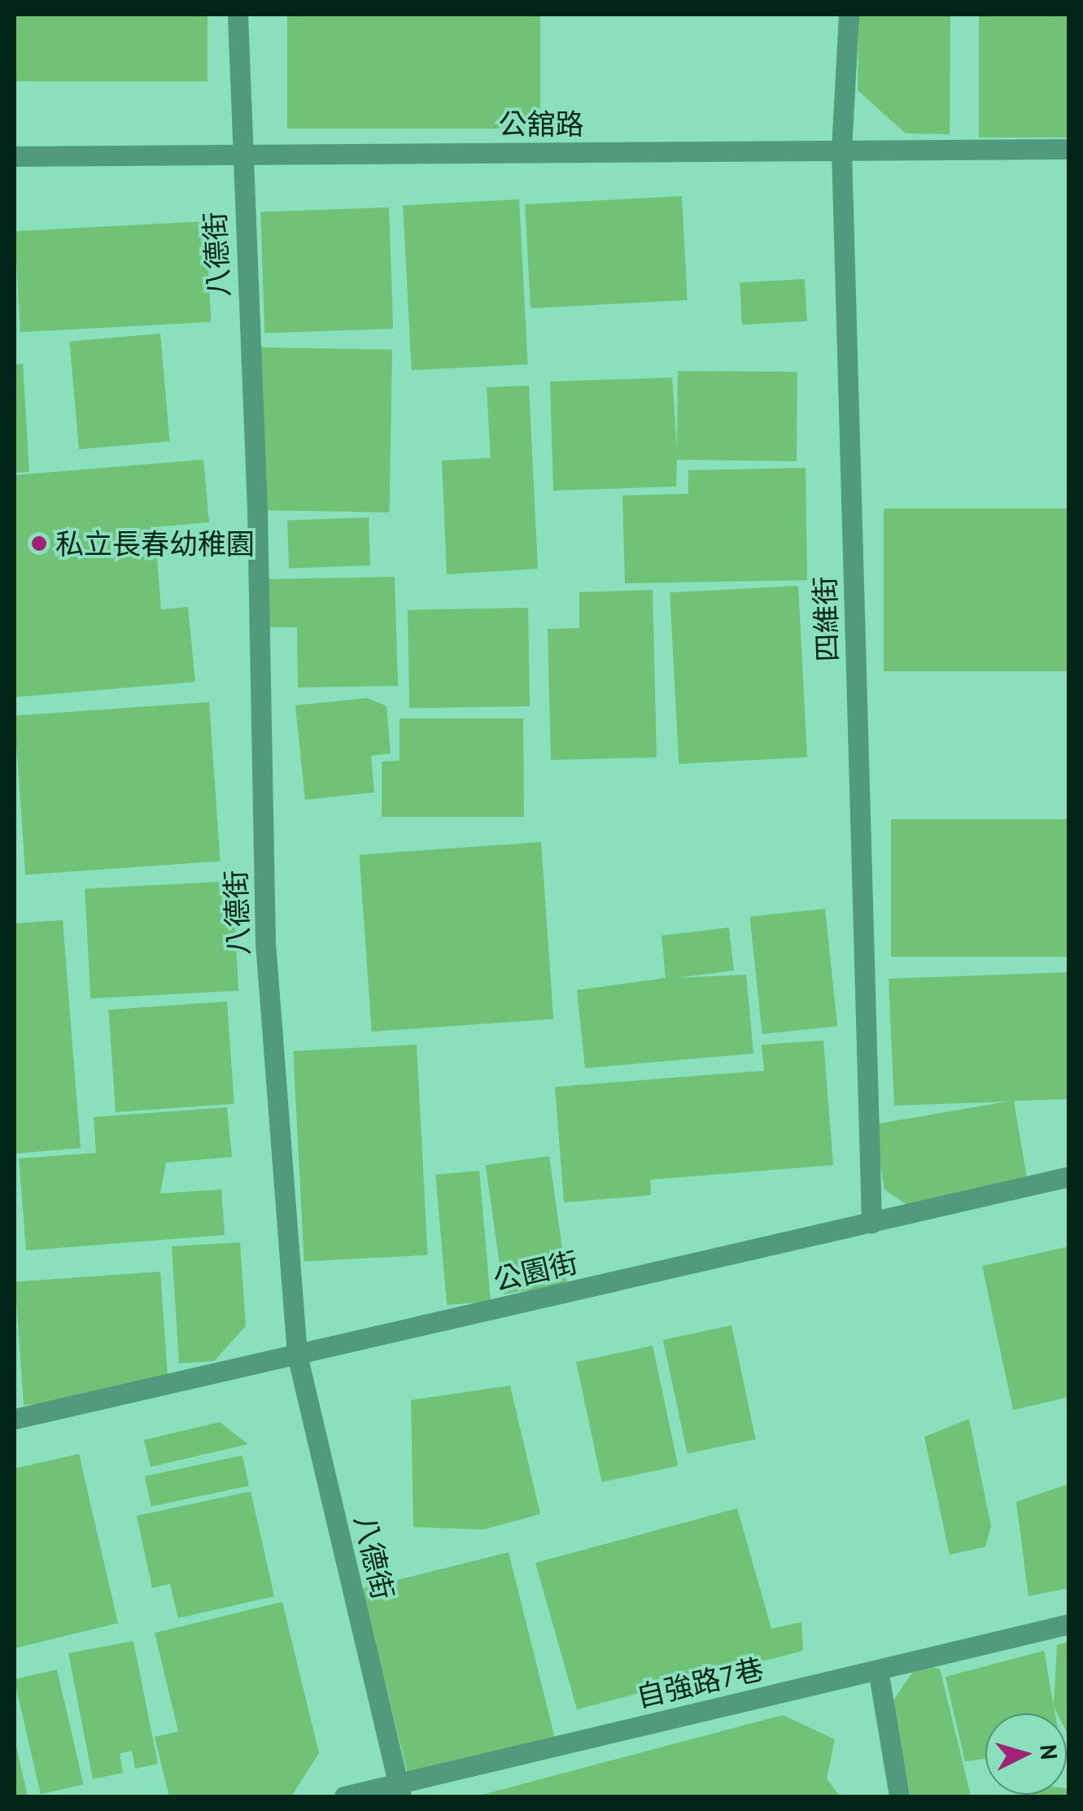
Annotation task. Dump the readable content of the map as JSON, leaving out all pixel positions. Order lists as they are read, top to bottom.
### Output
{
  "streets": {
    "street": [
      "公舘路",
      "八德街",
      "四維街",
      "公園街",
      "自強路7巷"
    ]
  },
  "crossings": [
    ["公舘路", "八德街"],
    ["公舘路", "四維街"],
    ["八德街", "公園街"],
    ["八德街", "自強路7巷"],
    ["四維街", "公園街"]
  ],
  "places": ["私立長春幼稚園"],
  "north": "right"
}
